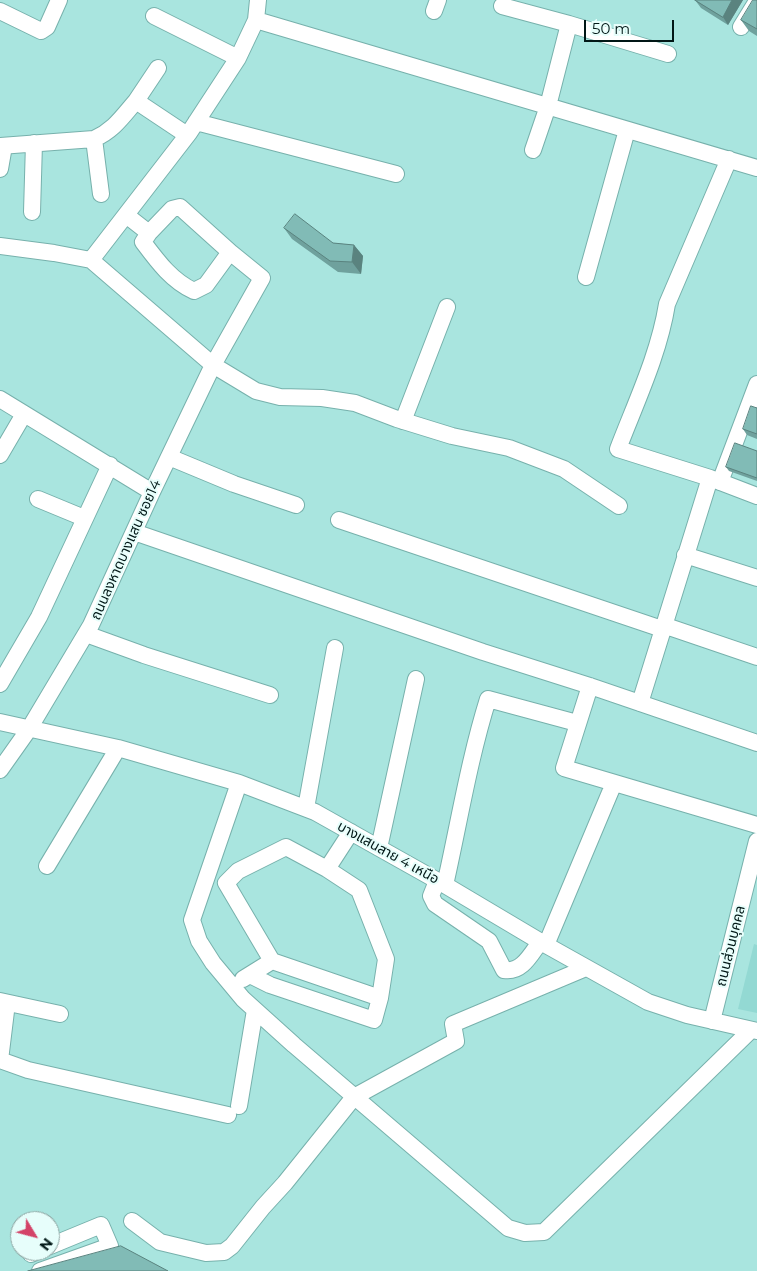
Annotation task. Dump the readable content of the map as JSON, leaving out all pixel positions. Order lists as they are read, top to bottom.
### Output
{
  "streets": {
    "street": ["ถนนลงหาดบางแสน ซอย14", "บางแสนสาย 4 เหนือ", "ถนนส่วนบุคคล"]
  },
  "crossings": [
    ["ถนนลงหาดบางแสน ซอย14", "บางแสนสาย 4 เหนือ"],
    ["บางแสนสาย 4 เหนือ", "ถนนส่วนบุคคล"]
  ],
  "scale_bar": "50 m",
  "north": "bottom right"
}
